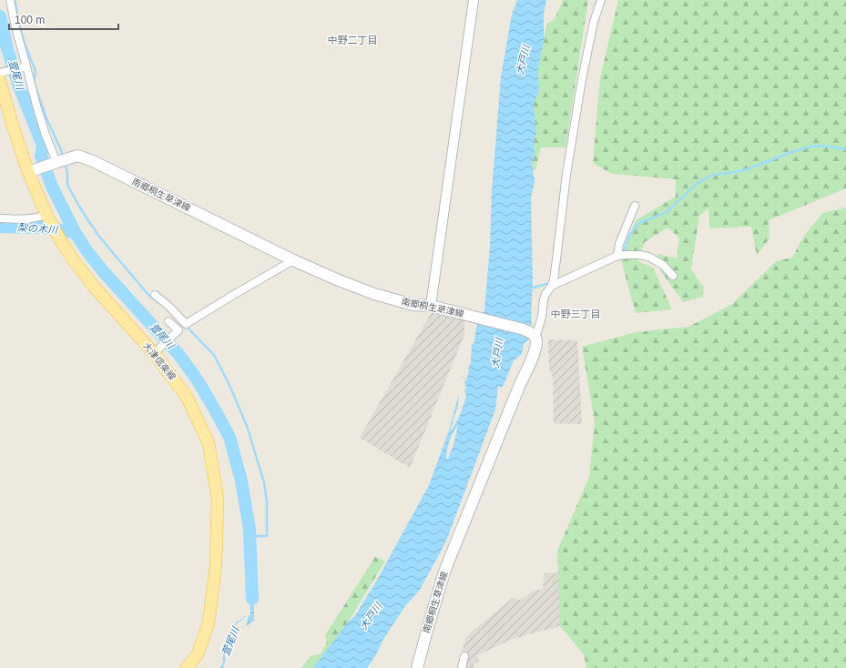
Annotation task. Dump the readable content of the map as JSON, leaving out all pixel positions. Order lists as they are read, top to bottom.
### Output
{
  "streets": {
    "main road": ["南郷桐生草津線", "大津信楽線"]
  },
  "crossings": [
    ["南郷桐生草津線", "大津信楽線"]
  ],
  "districts": ["中野二丁目", "中野三丁目"],
  "water": ["大戸川", "萱尾川", "梨の木川"],
  "scale_bar": "100 m"
}
